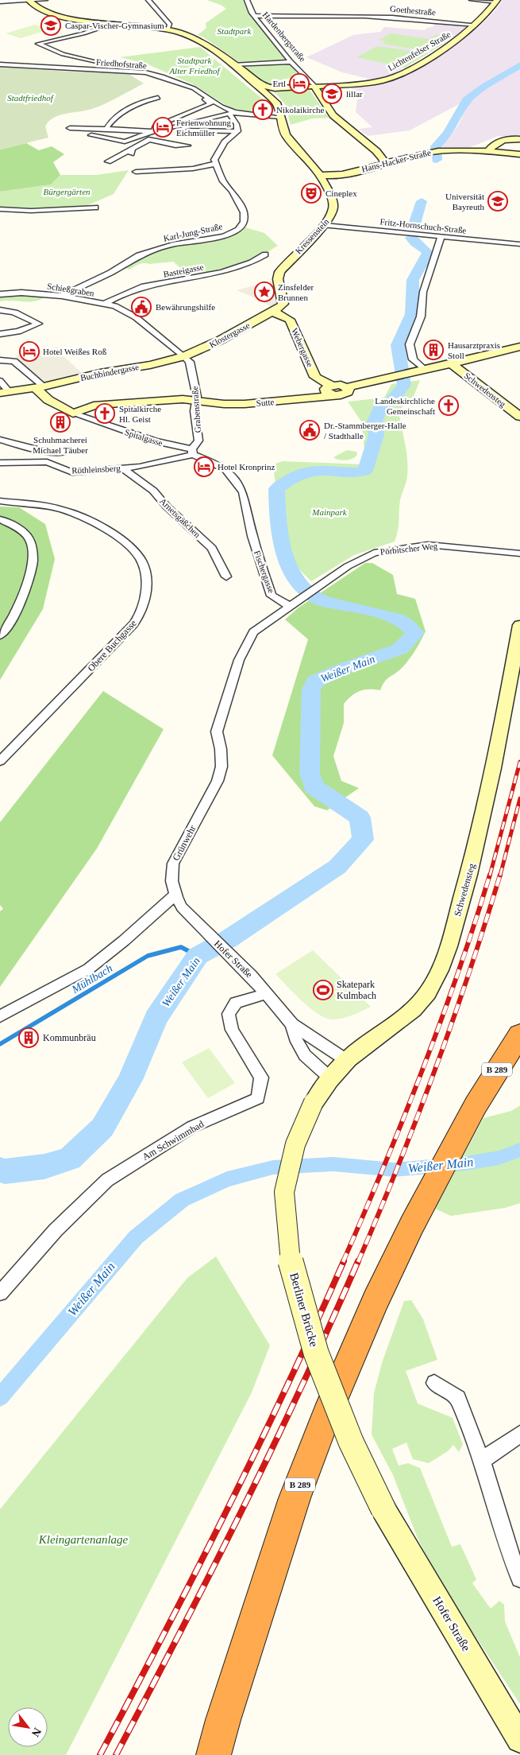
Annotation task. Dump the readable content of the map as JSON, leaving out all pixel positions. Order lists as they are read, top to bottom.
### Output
{
  "streets": {
    "highway": ["B 289"],
    "street": [
      "Goethestraße",
      "Hardenbergstraße",
      "Lichtenfelser Straße",
      "Friedhofstraße",
      "Hans-Hacker-Straße",
      "Fritz-Hornschuch-Straße",
      "Karl-Jung-Straße",
      "Kressenstein",
      "Basteigasse",
      "Schießgraben",
      "Klostergasse",
      "Webergasse",
      "Buchbindergasse",
      "Schwedensteg",
      "Sutte",
      "Grabenstraße",
      "Spitalgasse",
      "Röthleinsberg",
      "Arnetsgäßchen",
      "Pörbitscher Weg",
      "Fischergasse",
      "Obere Buchgasse",
      "Grünwehr",
      "Hofer Straße",
      "Am Schwimmbad",
      "Berliner Brücke"
    ]
  },
  "crossings": [
    ["Goethestraße", "Hardenbergstraße"],
    ["Goethestraße", "Lichtenfelser Straße"],
    ["Hardenbergstraße", "Lichtenfelser Straße"],
    ["Hardenbergstraße", "Hans-Hacker-Straße"],
    ["Lichtenfelser Straße", "Kressenstein"],
    ["Friedhofstraße", "Kressenstein"],
    ["Hans-Hacker-Straße", "Kressenstein"],
    ["Fritz-Hornschuch-Straße", "Kressenstein"],
    ["Karl-Jung-Straße", "Schießgraben"],
    ["Kressenstein", "Klostergasse"],
    ["Kressenstein", "Webergasse"],
    ["Basteigasse", "Schießgraben"],
    ["Schießgraben", "Grabenstraße"],
    ["Klostergasse", "Webergasse"],
    ["Klostergasse", "Buchbindergasse"],
    ["Klostergasse", "Grabenstraße"],
    ["Webergasse", "Sutte"],
    ["Buchbindergasse", "Grabenstraße"],
    ["Buchbindergasse", "Spitalgasse"],
    ["Schwedensteg", "Sutte"],
    ["Schwedensteg", "Hofer Straße"],
    ["Schwedensteg", "Berliner Brücke"],
    ["Sutte", "Grabenstraße"],
    ["Grabenstraße", "Spitalgasse"],
    ["Grabenstraße", "Röthleinsberg"],
    ["Grabenstraße", "Fischergasse"],
    ["Spitalgasse", "Röthleinsberg"],
    ["Spitalgasse", "Fischergasse"],
    ["Röthleinsberg", "Arnetsgäßchen"],
    ["Röthleinsberg", "Fischergasse"],
    ["Pörbitscher Weg", "Fischergasse"],
    ["Pörbitscher Weg", "Grünwehr"],
    ["Fischergasse", "Grünwehr"],
    ["Grünwehr", "Hofer Straße"],
    ["Hofer Straße", "Am Schwimmbad"],
    ["Hofer Straße", "Berliner Brücke"]
  ],
  "water": ["Weißer Main", "Mühlbach"],
  "parks": [
    "Stadtpark",
    "Stadtpark Alter Friedhof",
    "Stadtfriedhof",
    "Bürgergärten",
    "Mainpark",
    "Kleingartenanlage"
  ],
  "places": {
    "school or university": ["Caspar-Vischer-Gymnasium", "lillar", "Universität Bayreuth"],
    "hotel": [
      "Ertl",
      "Ferienwohnung Eichmüller",
      "Hotel Weißes Roß",
      "Hotel Kronprinz"
    ],
    "church": ["Nikolaikirche", "Landeskirchliche Gemeinschaft", "Spitalkirche Hl. Geist"],
    "theatre": ["Cineplex"],
    "place": ["Zinsfelder Brunnen"],
    "public building": ["Bewährungshilfe", "Dr.-Stammberger-Halle / Stadthalle"],
    "building": ["Hausarztpraxis Stoll", "Schuhmacherei Michael Täuber", "Kommunbräu"],
    "sports": ["Skatepark Kulmbach"]
  },
  "north": "bottom right"
}
